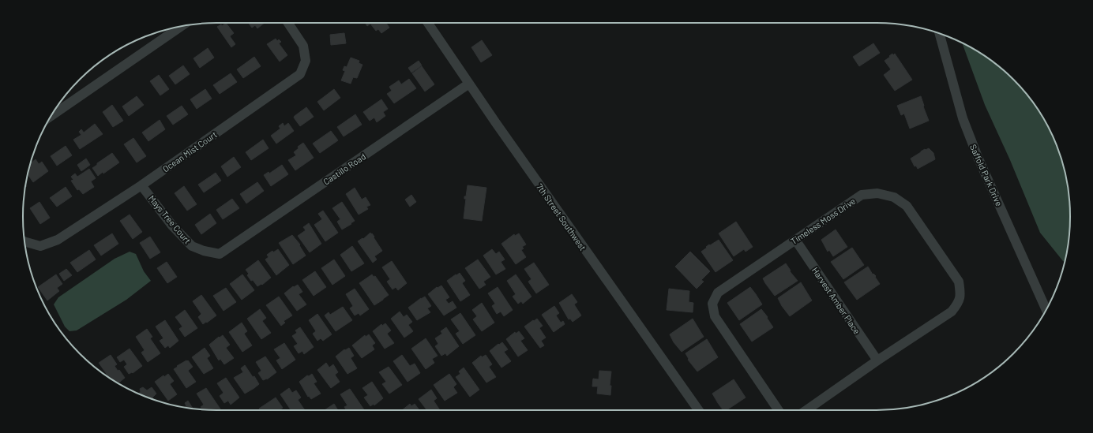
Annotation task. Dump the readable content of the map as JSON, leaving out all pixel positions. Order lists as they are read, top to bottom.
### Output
{
  "streets": {
    "street": [
      "Ocean Mist Court",
      "Castillo Road",
      "Saffold Park Drive",
      "7th Street Southwest",
      "Mays Tree Court",
      "Timeless Moss Drive",
      "Harvest Amber Place"
    ]
  },
  "crossings": [
    ["Ocean Mist Court", "Mays Tree Court"],
    ["Castillo Road", "7th Street Southwest"],
    ["Castillo Road", "Mays Tree Court"],
    ["Timeless Moss Drive", "Harvest Amber Place"]
  ]
}
